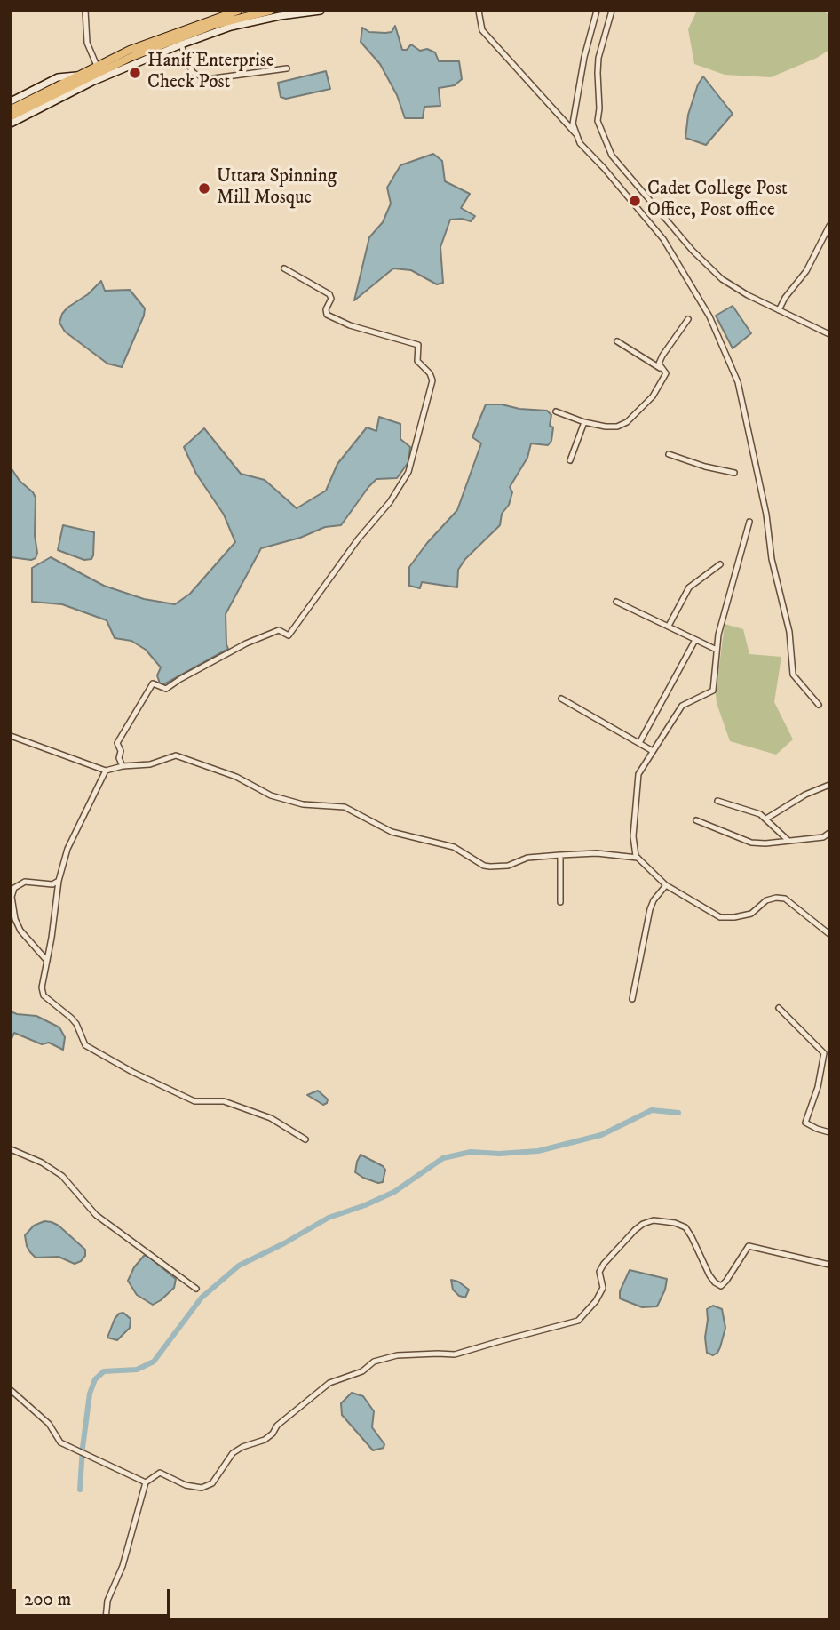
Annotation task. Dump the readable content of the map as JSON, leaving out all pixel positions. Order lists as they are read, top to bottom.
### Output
{
  "places": ["Hanif Enterprise Check Post", "Uttara Spinning Mill Mosque", "Cadet College Post Office, Post office"],
  "scale_bar": "200 m"
}
